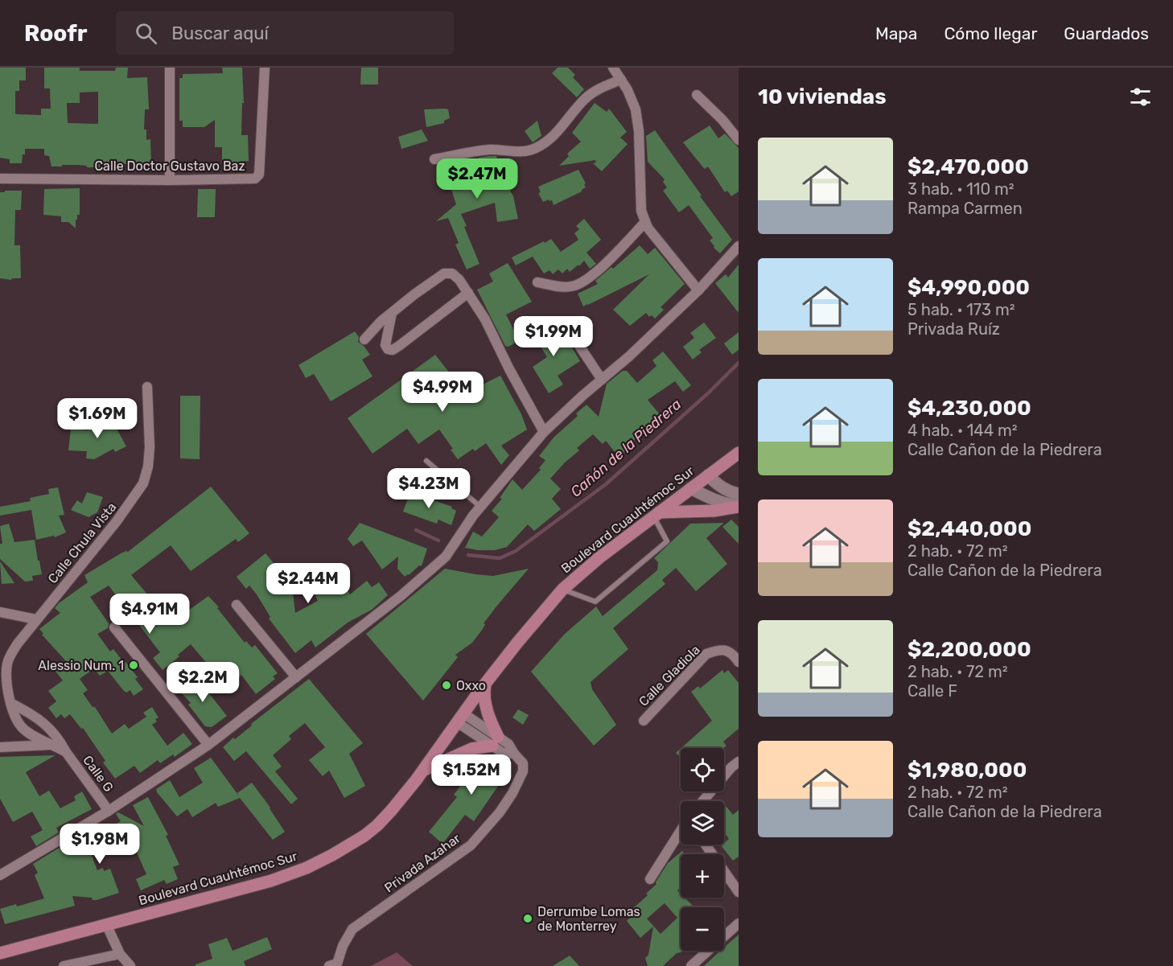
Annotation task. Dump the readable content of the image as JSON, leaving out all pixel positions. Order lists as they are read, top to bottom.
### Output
{
  "streets": {
    "main road": ["Boulevard Cuauhtémoc Sur"],
    "street": [
      "Calle Doctor Gustavo Baz",
      "Calle Chula Vista",
      "Calle Gladiola",
      "Calle G",
      "Privada Azahar"
    ]
  },
  "crossings": [
    ["Boulevard Cuauhtémoc Sur", "Privada Azahar"],
    ["Calle Chula Vista", "Calle G"]
  ],
  "water": ["Cañón de la Piedrera"],
  "places": ["Alessio Num. 1", "Oxxo", "Derrumbe Lomas de Monterrey"],
  "page": {
    "header": "Roofr",
    "search": "Buscar aquí",
    "nav": ["Mapa", "Cómo llegar", "Guardados"],
    "heading": "10 viviendas",
    "list": [
      {
        "name": "$2,470,000",
        "note": "3 hab. · 110 m² · Rampa Carmen"
      },
      {
        "name": "$4,990,000",
        "note": "5 hab. · 173 m² · Privada Ruíz"
      },
      {
        "name": "$4,230,000",
        "note": "4 hab. · 144 m² · Calle Cañon de la Piedrera"
      },
      {
        "name": "$2,440,000",
        "note": "2 hab. · 72 m² · Calle Cañon de la Piedrera"
      },
      {
        "name": "$2,200,000",
        "note": "2 hab. · 72 m² · Calle F"
      },
      {
        "name": "$1,980,000",
        "note": "2 hab. · 72 m² · Calle Cañon de la Piedrera"
      }
    ],
    "price": [
      "$2.47M",
      "$1.99M",
      "$4.99M",
      "$1.69M",
      "$4.23M",
      "$2.44M",
      "$4.91M",
      "$2.2M",
      "$1.52M",
      "$1.98M"
    ],
    "map_buttons": ["+", "−"]
  }
}
